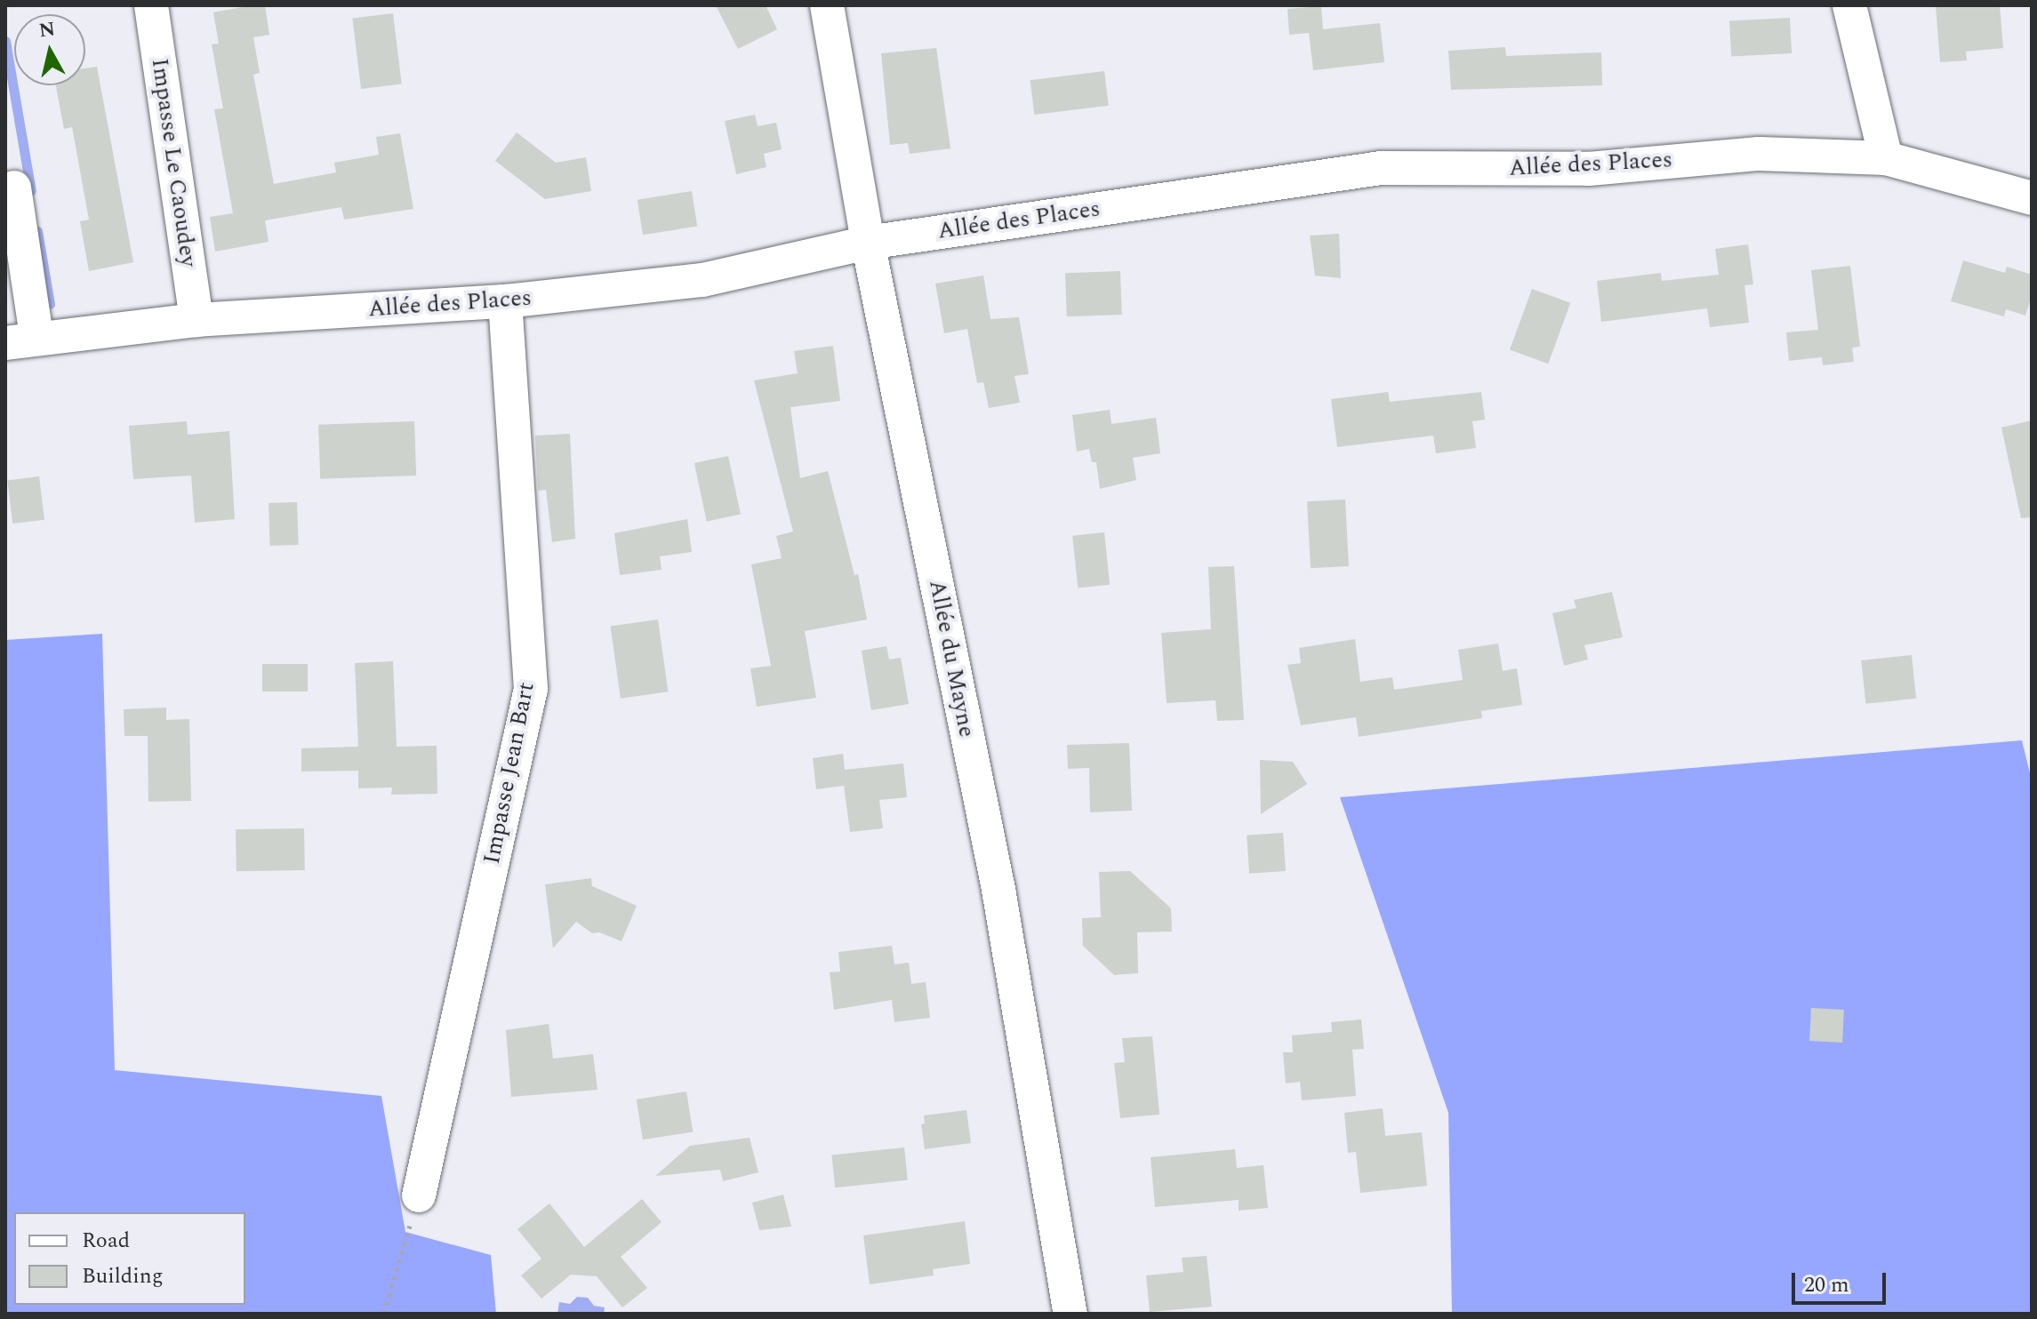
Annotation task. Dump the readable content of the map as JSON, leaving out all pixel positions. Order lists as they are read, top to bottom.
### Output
{
  "streets": {
    "street": [
      "Impasse Le Caoudey",
      "Allée des Places",
      "Allée du Mayne",
      "Impasse Jean Bart"
    ]
  },
  "crossings": [
    ["Impasse Le Caoudey", "Allée des Places"],
    ["Allée des Places", "Allée du Mayne"],
    ["Allée des Places", "Impasse Jean Bart"]
  ],
  "legend": ["Road", "Building"],
  "scale_bar": "20 m",
  "north": "top"
}
